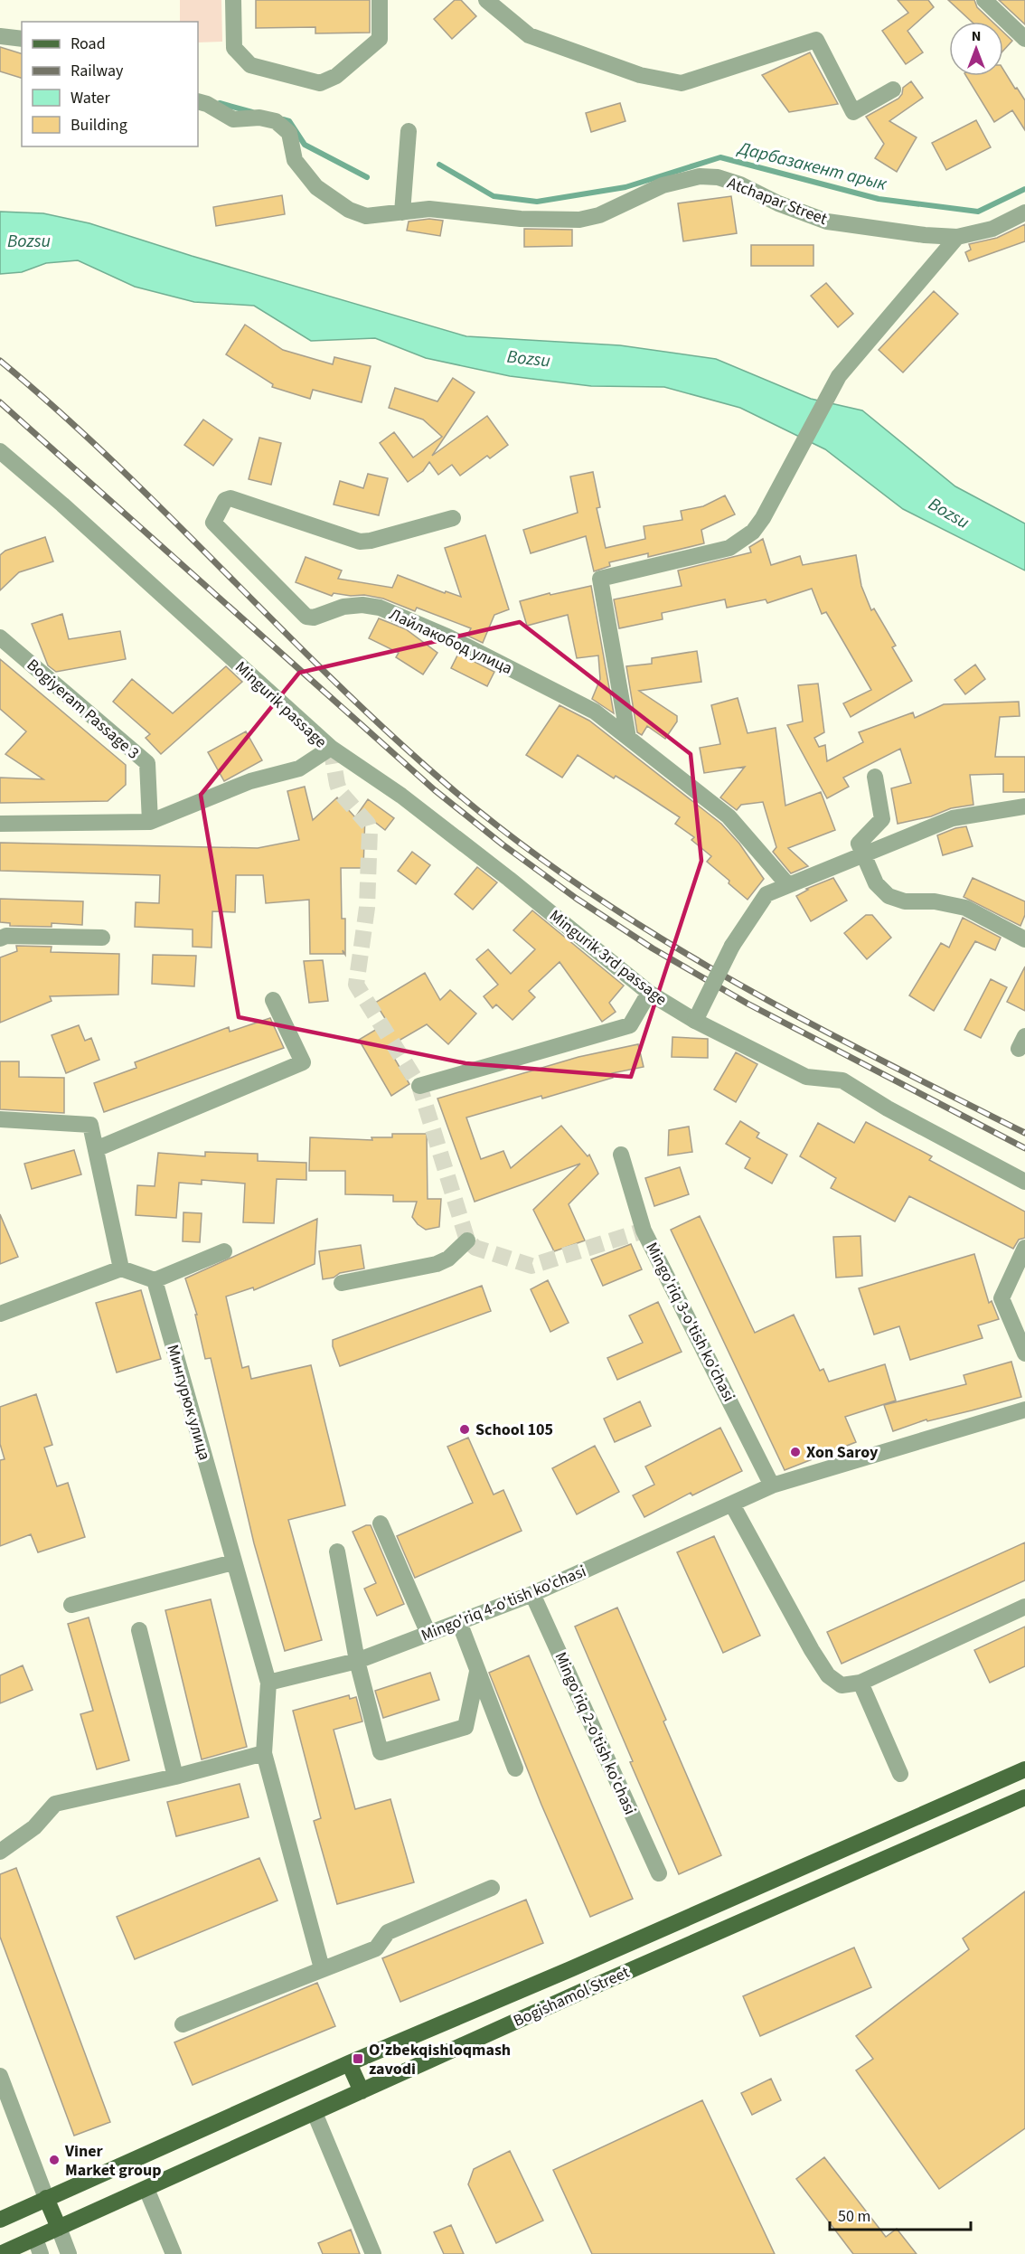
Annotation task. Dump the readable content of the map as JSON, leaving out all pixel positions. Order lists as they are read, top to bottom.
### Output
{
  "streets": {
    "main road": ["Bogishamol Street"],
    "street": [
      "Atchapar Street",
      "Лайлакобод улица",
      "Mingurik passage",
      "Bogiyeram Passage 3",
      "Mingurik 3rd passage",
      "Mingo'riq 3-o'tish ko'chasi",
      "Мингурюк улица",
      "Mingo'riq 4-o'tish ko'chasi",
      "Mingo'riq 2-o'tish ko'chasi"
    ]
  },
  "crossings": [
    ["Mingurik passage", "Bogiyeram Passage 3"],
    ["Mingurik passage", "Mingurik 3rd passage"],
    ["Mingo'riq 3-o'tish ko'chasi", "Mingo'riq 4-o'tish ko'chasi"],
    ["Мингурюк улица", "Mingo'riq 4-o'tish ko'chasi"],
    ["Mingo'riq 4-o'tish ko'chasi", "Mingo'riq 2-o'tish ko'chasi"]
  ],
  "water": ["Дарбазакент арык", "Bozsu"],
  "places": {
    "other": ["School 105", "Xon Saroy", "Viner Market group"],
    "transit": ["O'zbekqishloqmash zavodi"]
  },
  "legend": [
    "Road",
    "Railway",
    "Water",
    "Building"
  ],
  "scale_bar": "50 m",
  "north": "top"
}
